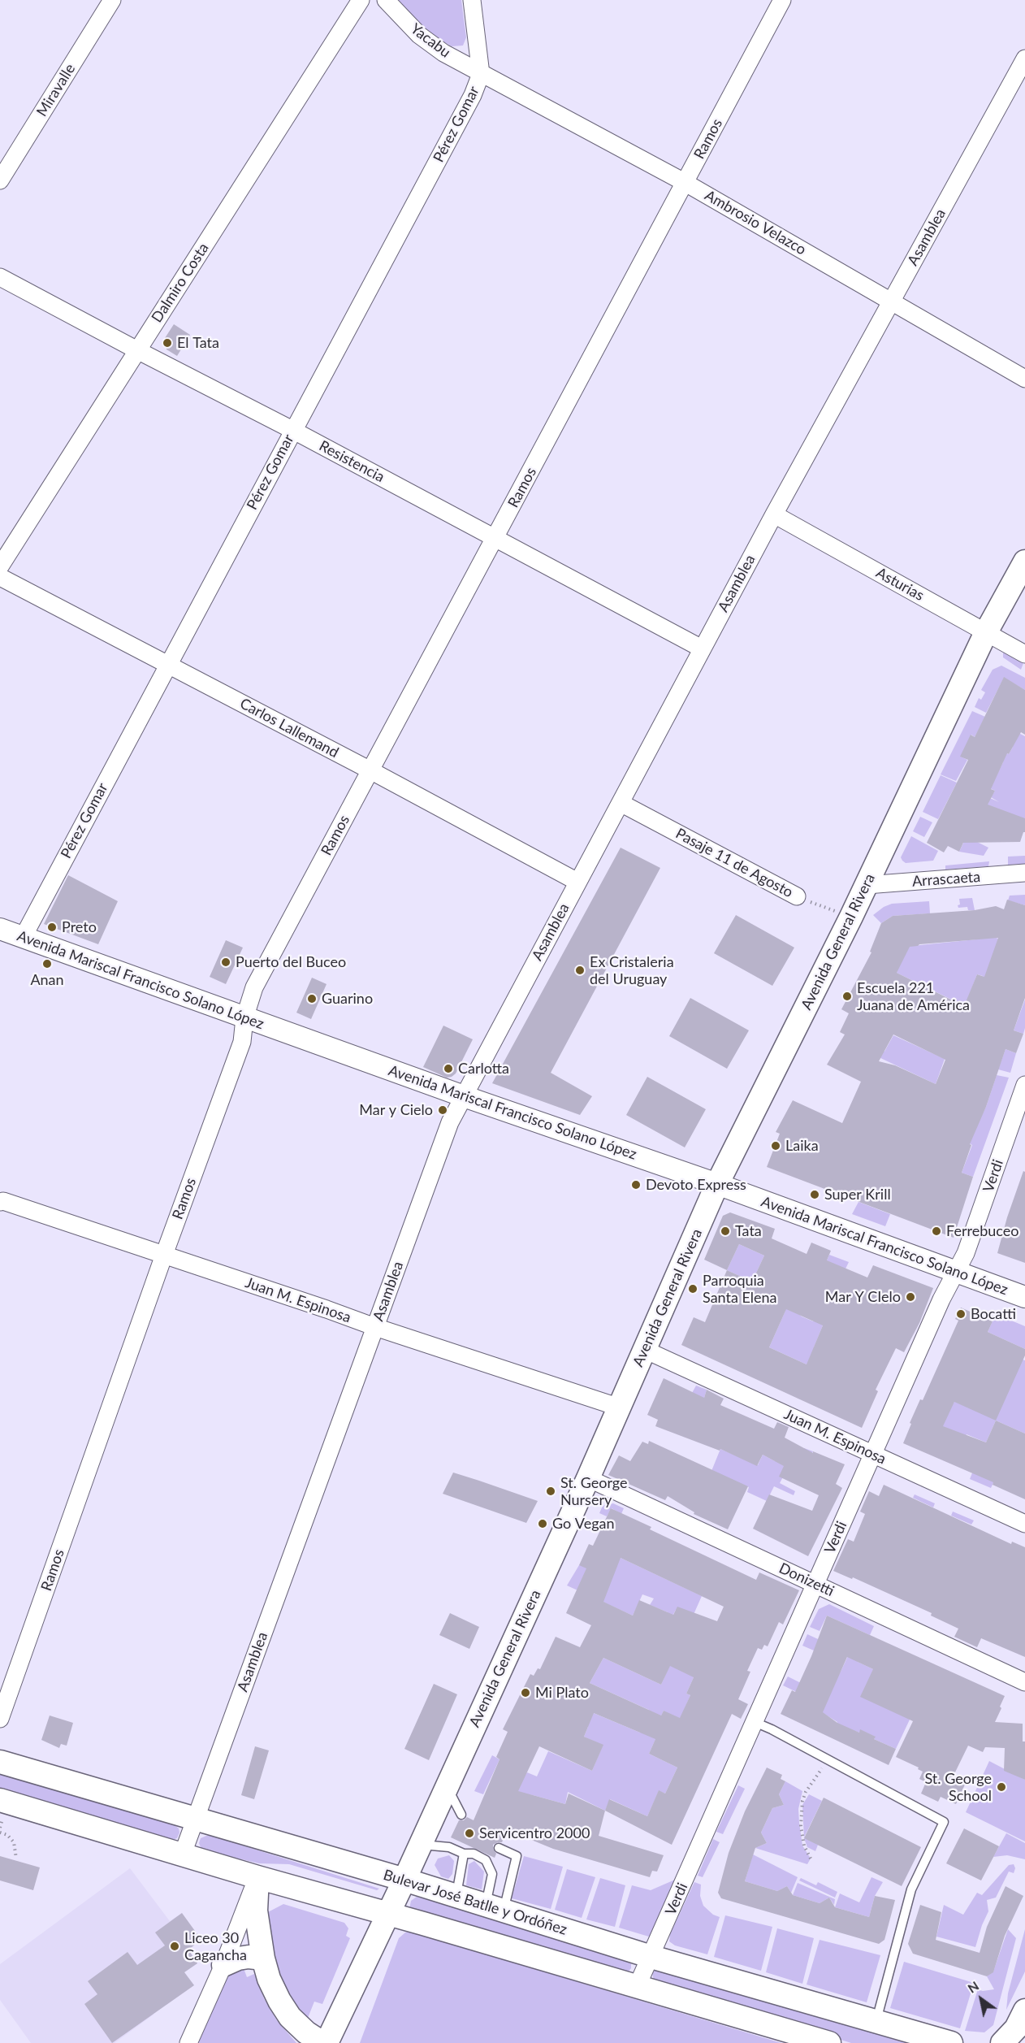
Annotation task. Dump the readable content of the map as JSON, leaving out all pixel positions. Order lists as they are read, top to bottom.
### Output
{
  "streets": {
    "main road": ["Avenida General Rivera", "Bulevar José Batlle y Ordóñez"],
    "street": [
      "Yacabu",
      "Miravalle",
      "Pérez Gomar",
      "Ramos",
      "Ambrosio Velazco",
      "Asamblea",
      "Dalmiro Costa",
      "Resistencia",
      "Asturias",
      "Carlos Lallemand",
      "Pasaje 11 de Agosto",
      "Arrascaeta",
      "Avenida Mariscal Francisco Solano López",
      "Verdi",
      "Juan M. Espinosa",
      "Donizetti"
    ]
  },
  "crossings": [
    ["Yacabu", "Pérez Gomar"],
    ["Yacabu", "Ambrosio Velazco"],
    ["Pérez Gomar", "Ambrosio Velazco"],
    ["Pérez Gomar", "Resistencia"],
    ["Pérez Gomar", "Carlos Lallemand"],
    ["Pérez Gomar", "Avenida Mariscal Francisco Solano López"],
    ["Ramos", "Ambrosio Velazco"],
    ["Ramos", "Resistencia"],
    ["Ramos", "Carlos Lallemand"],
    ["Ramos", "Avenida Mariscal Francisco Solano López"],
    ["Ramos", "Juan M. Espinosa"],
    ["Ambrosio Velazco", "Asamblea"],
    ["Asamblea", "Resistencia"],
    ["Asamblea", "Asturias"],
    ["Asamblea", "Carlos Lallemand"],
    ["Asamblea", "Pasaje 11 de Agosto"],
    ["Asamblea", "Avenida Mariscal Francisco Solano López"],
    ["Asamblea", "Juan M. Espinosa"],
    ["Asamblea", "Bulevar José Batlle y Ordóñez"],
    ["Dalmiro Costa", "Resistencia"],
    ["Asturias", "Avenida General Rivera"],
    ["Pasaje 11 de Agosto", "Avenida General Rivera"],
    ["Arrascaeta", "Avenida General Rivera"],
    ["Avenida General Rivera", "Avenida Mariscal Francisco Solano López"],
    ["Avenida General Rivera", "Juan M. Espinosa"],
    ["Avenida General Rivera", "Donizetti"],
    ["Avenida General Rivera", "Bulevar José Batlle y Ordóñez"],
    ["Avenida Mariscal Francisco Solano López", "Verdi"],
    ["Verdi", "Juan M. Espinosa"],
    ["Verdi", "Donizetti"],
    ["Verdi", "Bulevar José Batlle y Ordóñez"]
  ],
  "places": [
    "El Tata",
    "Preto",
    "Puerto del Buceo",
    "Anan",
    "Ex Cristaleria del Uruguay",
    "Escuela 221 Juana de América",
    "Guarino",
    "Carlotta",
    "Mar y Cielo",
    "Laika",
    "Devoto Express",
    "Super Krill",
    "Tata",
    "Ferrebuceo",
    "Parroquia Santa Elena",
    "Mar Y CIelo",
    "Bocatti",
    "St. George Nursery",
    "Go Vegan",
    "Mi Plato",
    "St. George School",
    "Servicentro 2000",
    "Liceo 30 Cagancha"
  ],
  "north": "top left"
}
